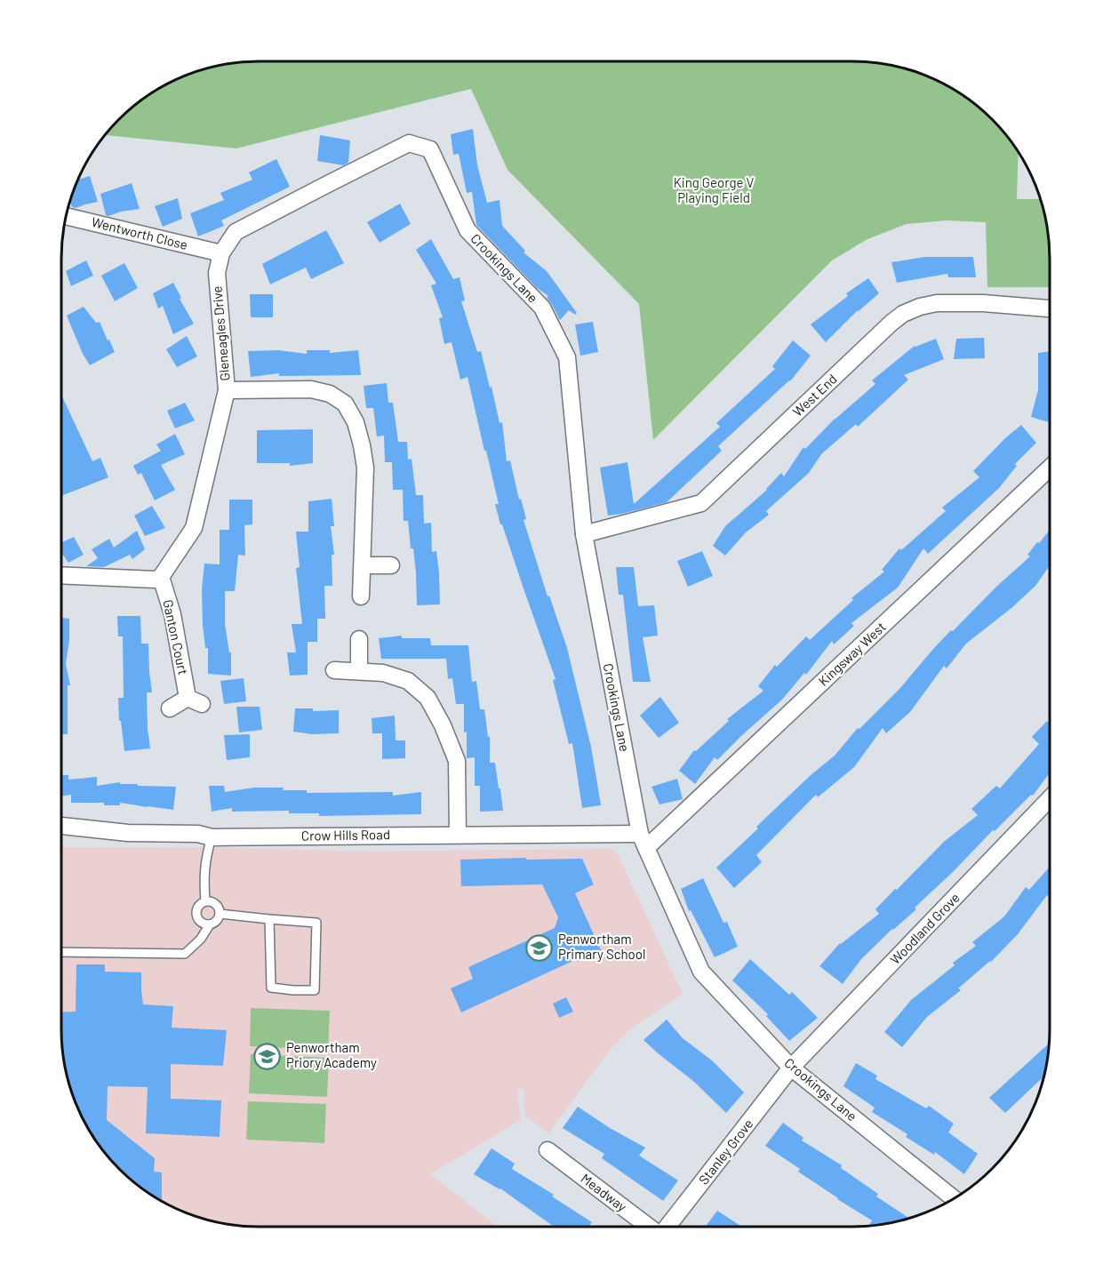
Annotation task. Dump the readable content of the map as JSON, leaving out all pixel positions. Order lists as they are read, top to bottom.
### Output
{
  "streets": {
    "street": [
      "Wentworth Close",
      "Crookings Lane",
      "Gleneagles Drive",
      "West End",
      "Ganton Court",
      "Kingsway West",
      "Crow Hills Road",
      "Woodland Grove",
      "Stanley Grove",
      "Meadway"
    ]
  },
  "crossings": [
    ["Wentworth Close", "Gleneagles Drive"],
    ["Crookings Lane", "Gleneagles Drive"],
    ["Crookings Lane", "West End"],
    ["Crookings Lane", "Kingsway West"],
    ["Crookings Lane", "Crow Hills Road"],
    ["Crookings Lane", "Woodland Grove"],
    ["Crookings Lane", "Stanley Grove"],
    ["Gleneagles Drive", "Ganton Court"],
    ["Kingsway West", "Crow Hills Road"],
    ["Woodland Grove", "Stanley Grove"]
  ],
  "parks": ["King George V Playing Field"],
  "places": {
    "school or university": ["Penwortham Primary School", "Penwortham Priory Academy"]
  }
}
